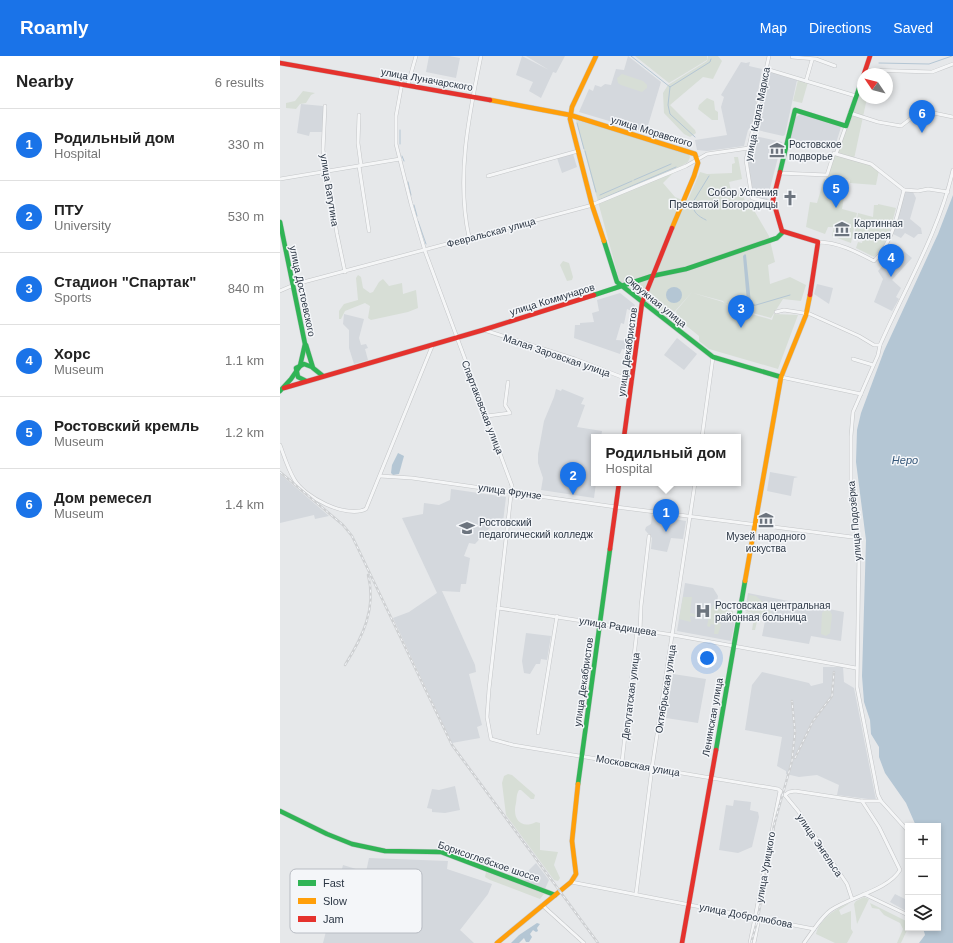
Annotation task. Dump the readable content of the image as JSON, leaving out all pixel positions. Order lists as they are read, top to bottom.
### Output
{
  "streets": {
    "main road": [
      "улица Луначарского",
      "улица Моравского",
      "улица Достоевского",
      "улица Коммунаров",
      "Окружная улица",
      "улица Декабристов",
      "Ленинская улица",
      "Борисоглебское шоссе"
    ],
    "street": [
      "улица Карла Маркса",
      "улица Ватутина",
      "Февральская улица",
      "Малая Заровская улица",
      "Спартаковская улица",
      "улица Фрунзе",
      "улица Подозёрка",
      "улица Радищева",
      "Октябрьская улица",
      "Депутатская улица",
      "Московская улица",
      "улица Энгельса",
      "улица Урицкого",
      "улица Добролюбова"
    ]
  },
  "crossings": [
    ["улица Луначарского", "улица Моравского"],
    ["улица Луначарского", "Окружная улица"],
    ["улица Луначарского", "Спартаковская улица"],
    ["улица Карла Маркса", "улица Моравского"],
    ["улица Моравского", "Февральская улица"],
    ["улица Моравского", "Окружная улица"],
    ["улица Моравского", "улица Декабристов"],
    ["улица Ватутина", "Февральская улица"],
    ["Февральская улица", "улица Достоевского"],
    ["Февральская улица", "Окружная улица"],
    ["Февральская улица", "улица Декабристов"],
    ["Февральская улица", "Спартаковская улица"],
    ["улица Достоевского", "улица Коммунаров"],
    ["улица Коммунаров", "Окружная улица"],
    ["улица Коммунаров", "улица Декабристов"],
    ["улица Коммунаров", "Малая Заровская улица"],
    ["улица Коммунаров", "Спартаковская улица"],
    ["Окружная улица", "улица Декабристов"],
    ["Окружная улица", "улица Подозёрка"],
    ["Окружная улица", "Ленинская улица"],
    ["улица Декабристов", "Малая Заровская улица"],
    ["улица Декабристов", "улица Фрунзе"],
    ["улица Декабристов", "улица Радищева"],
    ["улица Декабристов", "Московская улица"],
    ["улица Декабристов", "улица Добролюбова"],
    ["Спартаковская улица", "улица Фрунзе"],
    ["Спартаковская улица", "улица Радищева"],
    ["Спартаковская улица", "Московская улица"],
    ["улица Фрунзе", "Октябрьская улица"],
    ["улица Фрунзе", "Ленинская улица"],
    ["улица Подозёрка", "улица Радищева"],
    ["улица Подозёрка", "Московская улица"],
    ["улица Радищева", "Октябрьская улица"],
    ["улица Радищева", "Депутатская улица"],
    ["улица Радищева", "Ленинская улица"],
    ["Октябрьская улица", "Московская улица"],
    ["Октябрьская улица", "улица Добролюбова"],
    ["Депутатская улица", "Московская улица"],
    ["Ленинская улица", "Московская улица"],
    ["Ленинская улица", "улица Добролюбова"],
    ["Московская улица", "улица Энгельса"],
    ["Московская улица", "улица Урицкого"],
    ["улица Энгельса", "улица Урицкого"],
    ["улица Урицкого", "улица Добролюбова"]
  ],
  "water": ["Неро"],
  "places": {
    "museum": ["Ростовское подворье", "Картинная галерея", "Музей народного искуства"],
    "church": ["Собор Успения Пресвятой Богородицы"],
    "school or university": ["Ростовский педагогический колледж"],
    "hospital": ["Ростовская центральная районная больница"]
  },
  "legend": ["Fast", "Slow", "Jam"],
  "north": "top left",
  "page": {
    "header": "Roamly",
    "nav": ["Map", "Directions", "Saved"],
    "heading": ["Nearby", "6 results"],
    "pins": [
      "6",
      "5",
      "4",
      "3",
      "2",
      "1"
    ],
    "list": [
      {
        "mark": "1",
        "name": "Родильный дом",
        "note": "Hospital",
        "value": "330 m"
      },
      {
        "mark": "2",
        "name": "ПТУ",
        "note": "University",
        "value": "530 m"
      },
      {
        "mark": "3",
        "name": "Стадион \"Спартак\"",
        "note": "Sports",
        "value": "840 m"
      },
      {
        "mark": "4",
        "name": "Хорс",
        "note": "Museum",
        "value": "1.1 km"
      },
      {
        "mark": "5",
        "name": "Ростовский кремль",
        "note": "Museum",
        "value": "1.2 km"
      },
      {
        "mark": "6",
        "name": "Дом ремесел",
        "note": "Museum",
        "value": "1.4 km"
      }
    ],
    "popup": ["Родильный дом", "Hospital"],
    "map_buttons": ["+", "−"]
  }
}
